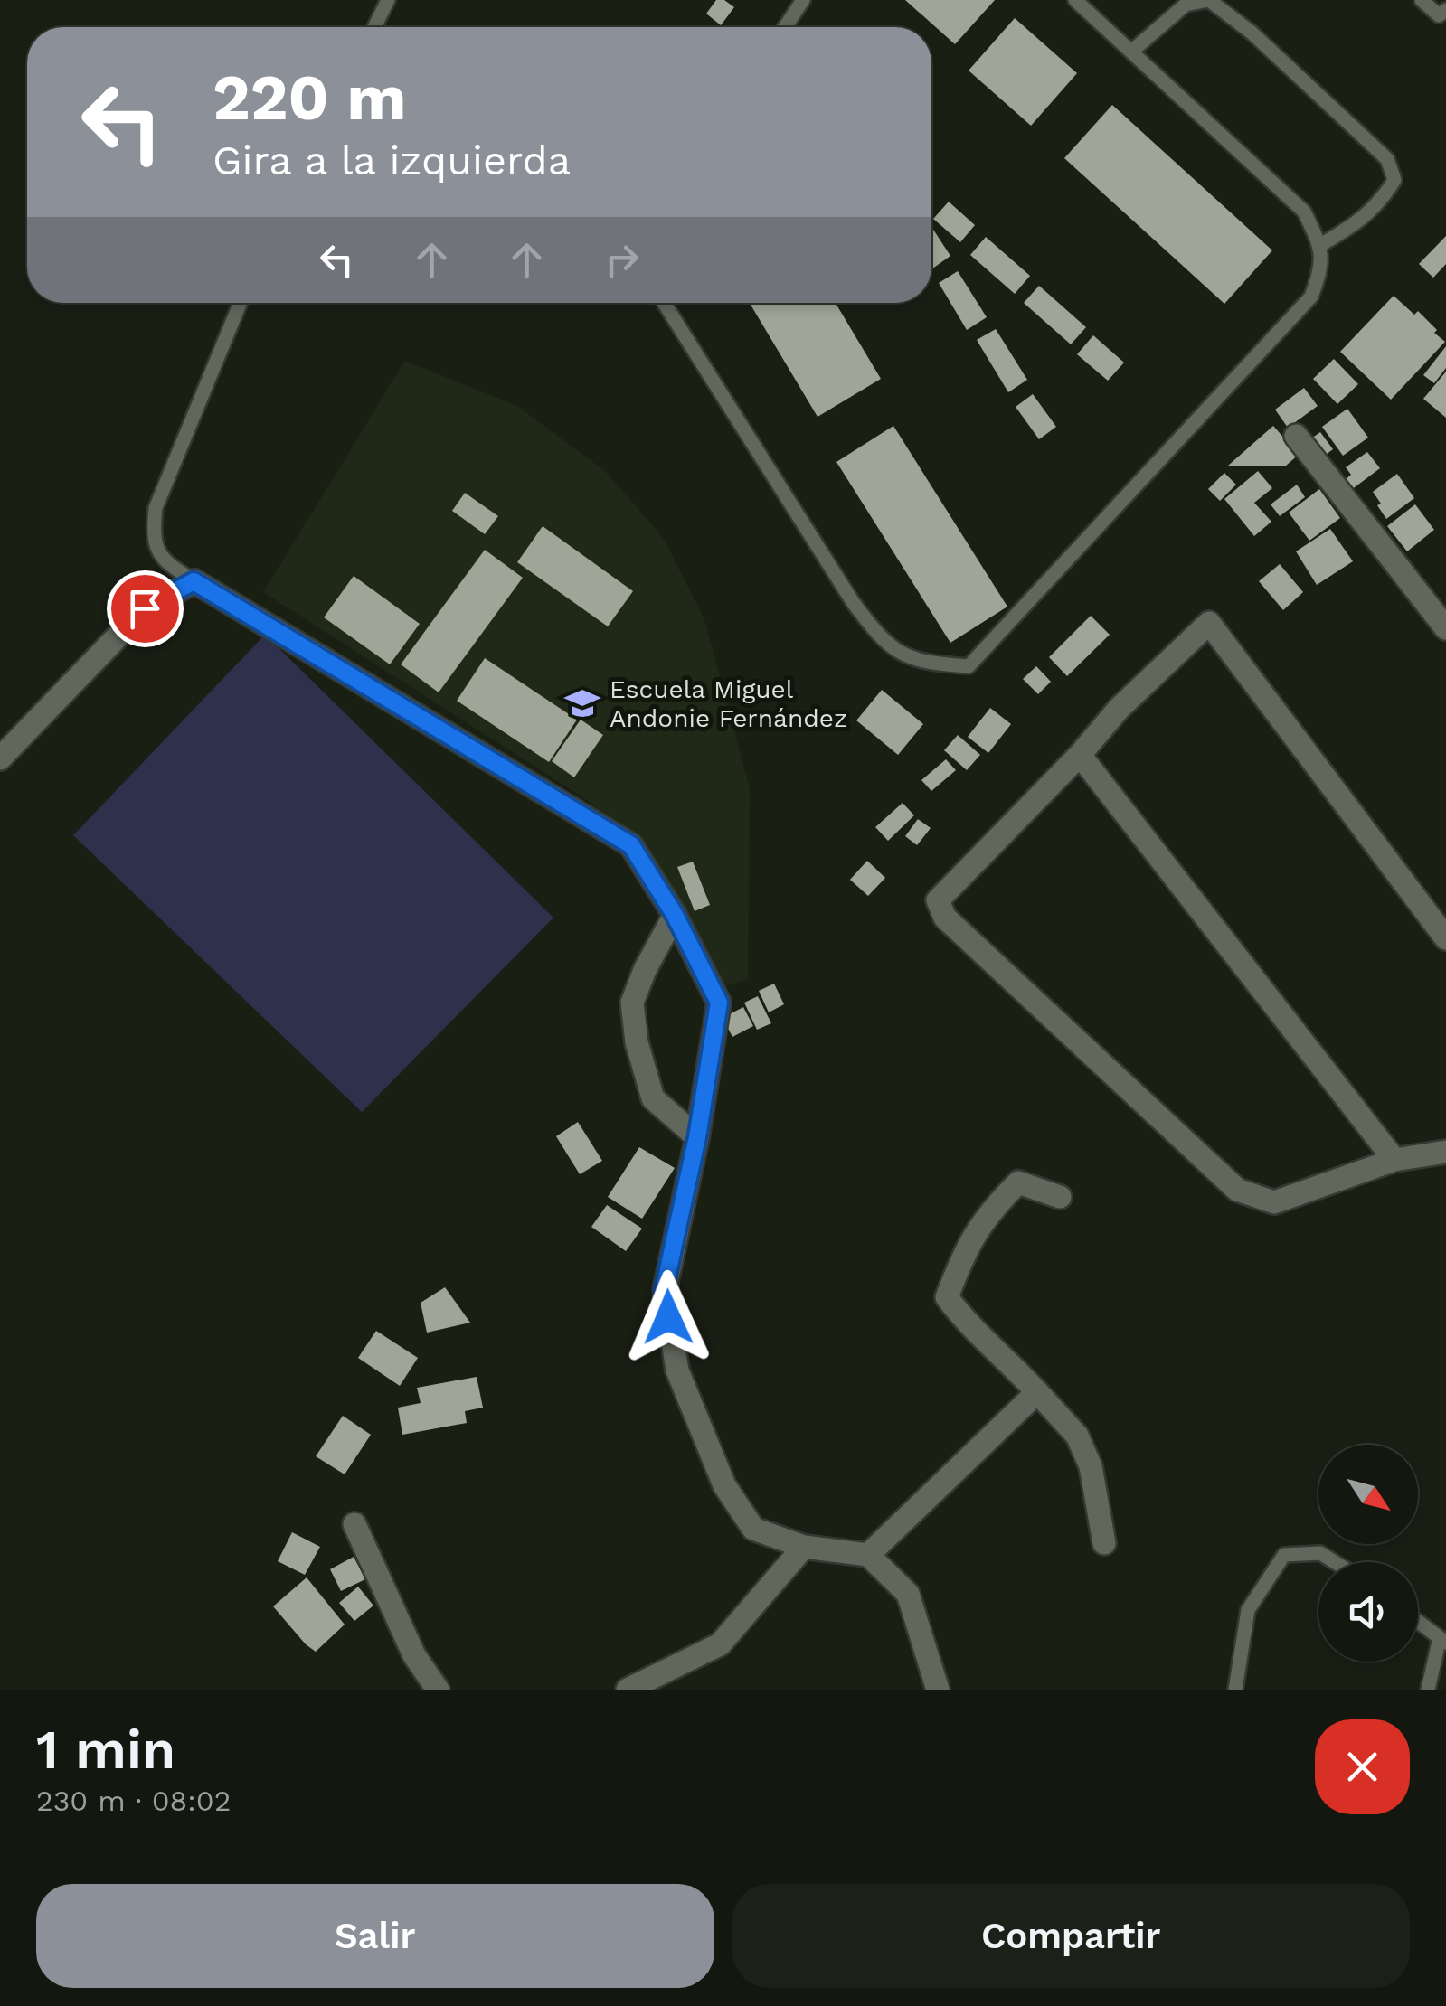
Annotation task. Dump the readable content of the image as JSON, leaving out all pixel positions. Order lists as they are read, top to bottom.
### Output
{
  "places": {
    "school or university": ["Escuela Miguel Andonie Fernández"]
  },
  "north": "bottom right",
  "page": {
    "turn": ["220 m", "Gira a la izquierda"],
    "heading": ["1 min", "230 m · 08:02"],
    "buttons": ["Salir", "Compartir"]
  }
}
